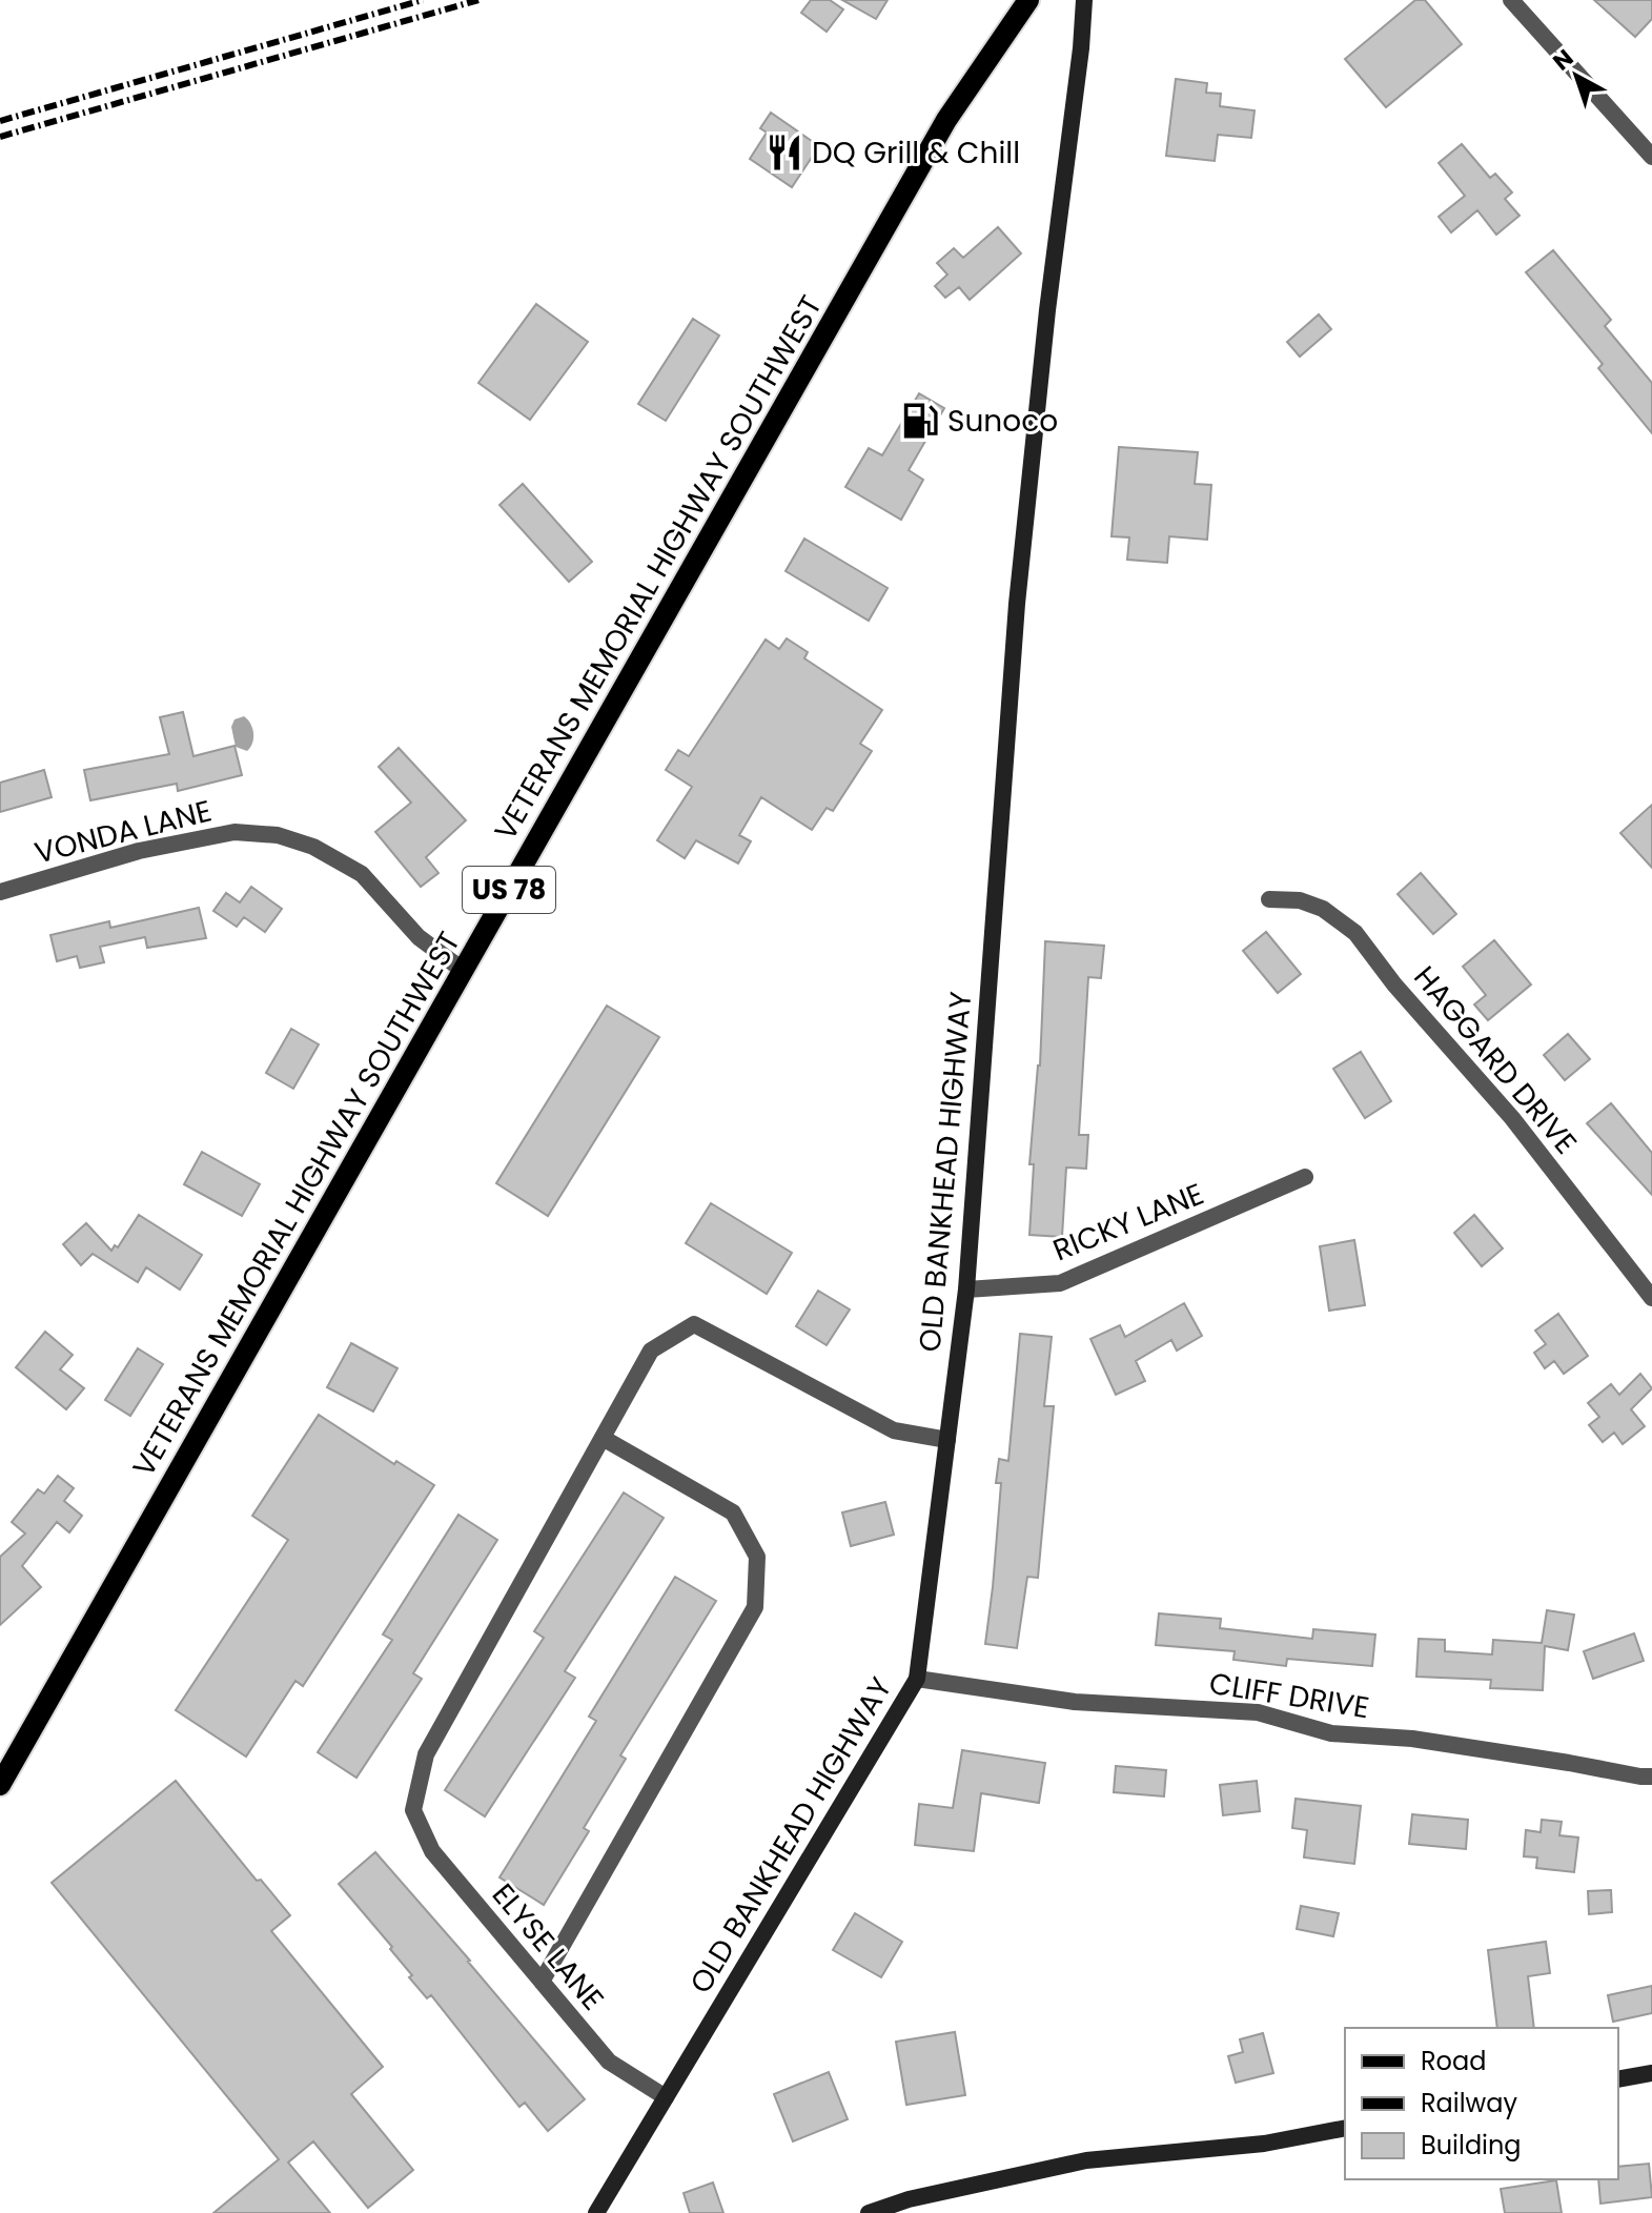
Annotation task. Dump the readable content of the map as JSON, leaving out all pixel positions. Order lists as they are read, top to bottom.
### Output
{
  "streets": {
    "main road": ["VETERANS MEMORIAL HIGHWAY SOUTHWEST", "US 78"],
    "street": [
      "VONDA LANE",
      "HAGGARD DRIVE",
      "OLD BANKHEAD HIGHWAY",
      "RICKY LANE",
      "CLIFF DRIVE",
      "ELYSE LANE"
    ]
  },
  "crossings": [
    ["VETERANS MEMORIAL HIGHWAY SOUTHWEST", "VONDA LANE"],
    ["OLD BANKHEAD HIGHWAY", "RICKY LANE"],
    ["OLD BANKHEAD HIGHWAY", "CLIFF DRIVE"],
    ["OLD BANKHEAD HIGHWAY", "ELYSE LANE"]
  ],
  "places": {
    "restaurant": ["DQ Grill & Chill"],
    "fuel station": ["Sunoco"]
  },
  "legend": ["Road", "Railway", "Building"],
  "north": "top left"
}
